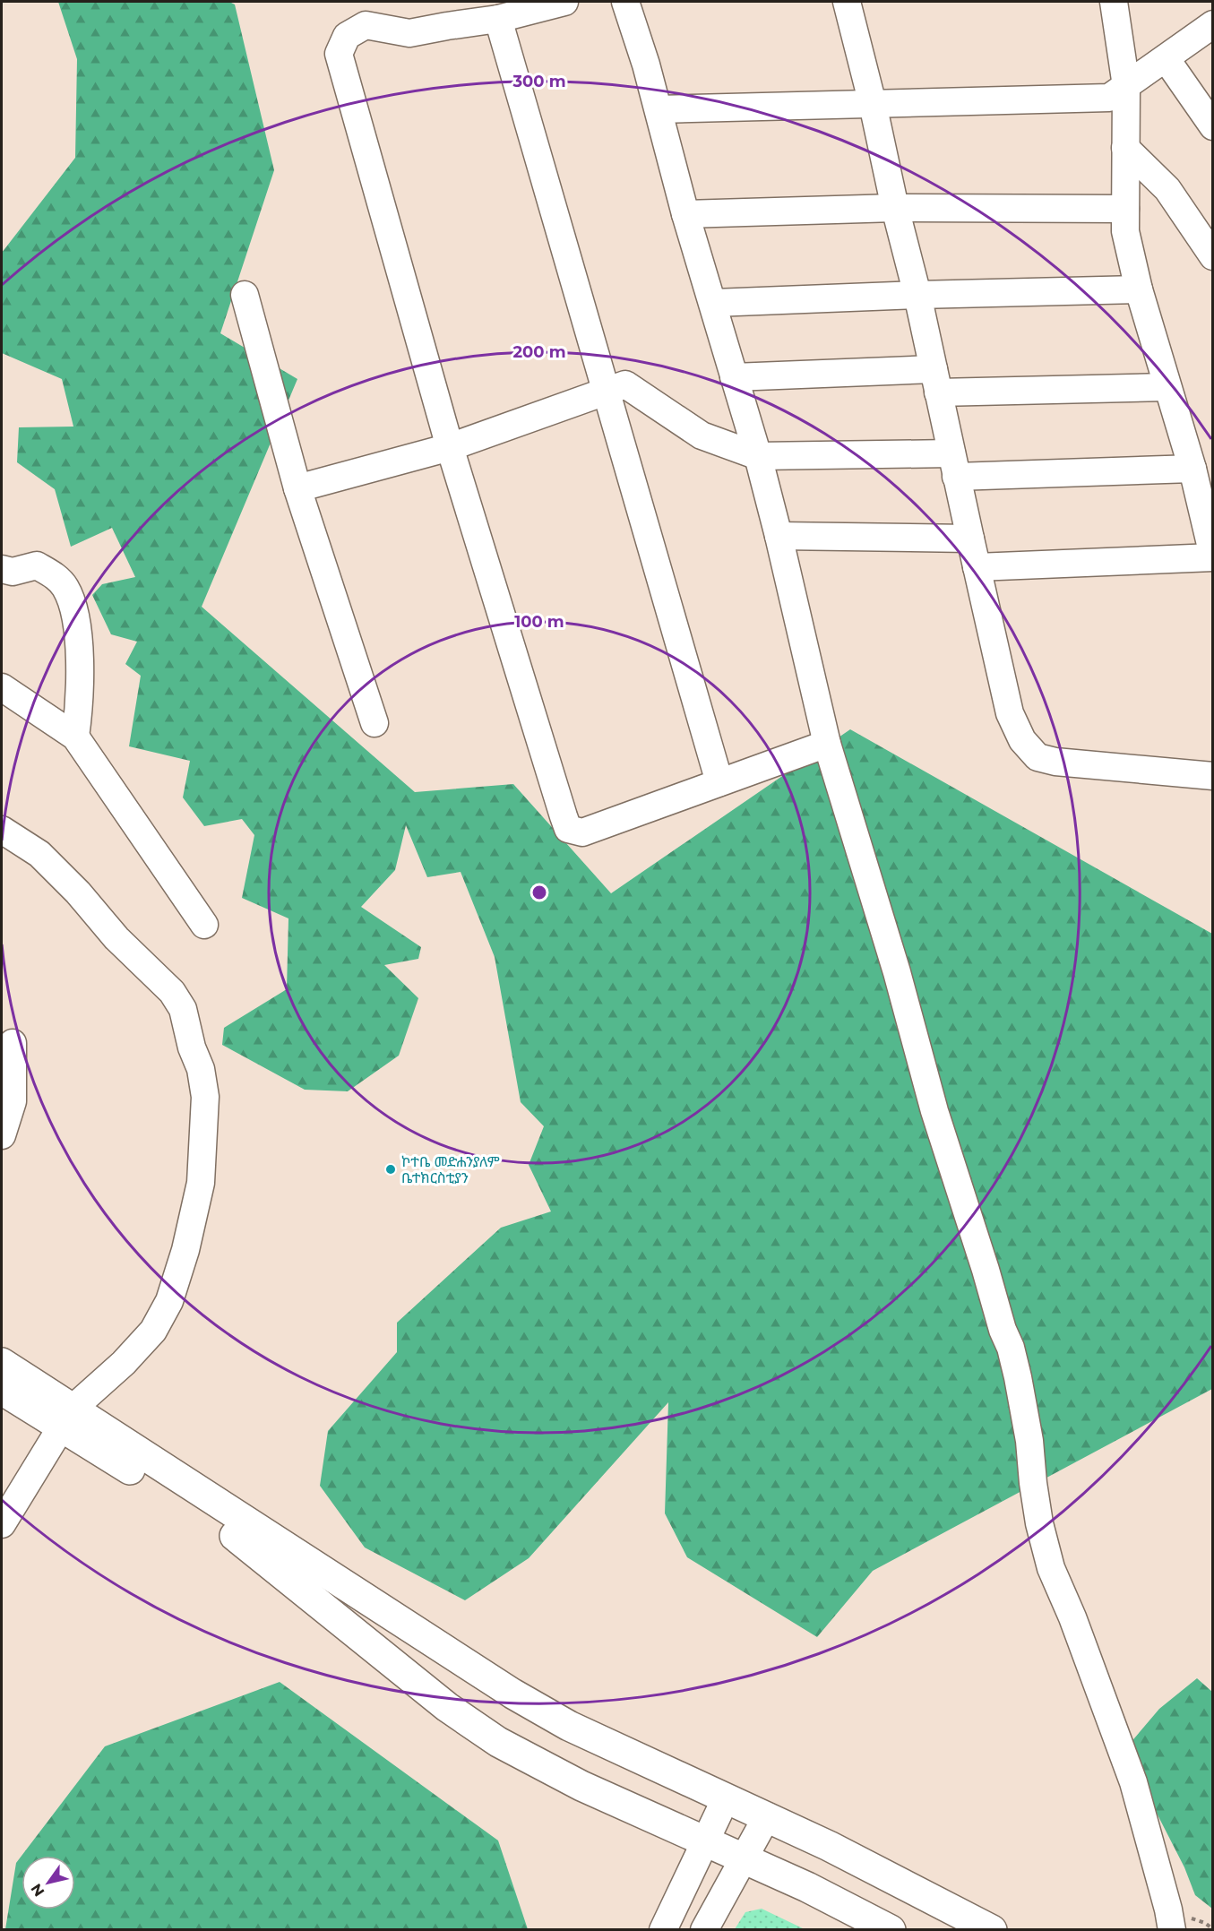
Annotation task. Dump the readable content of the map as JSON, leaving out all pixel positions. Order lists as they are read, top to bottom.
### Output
{
  "places": ["ኮተቤ መድሐንያለም ቤተክርስቲያን"],
  "north": "bottom left",
  "rings": ["300 m", "200 m", "100 m"]
}
